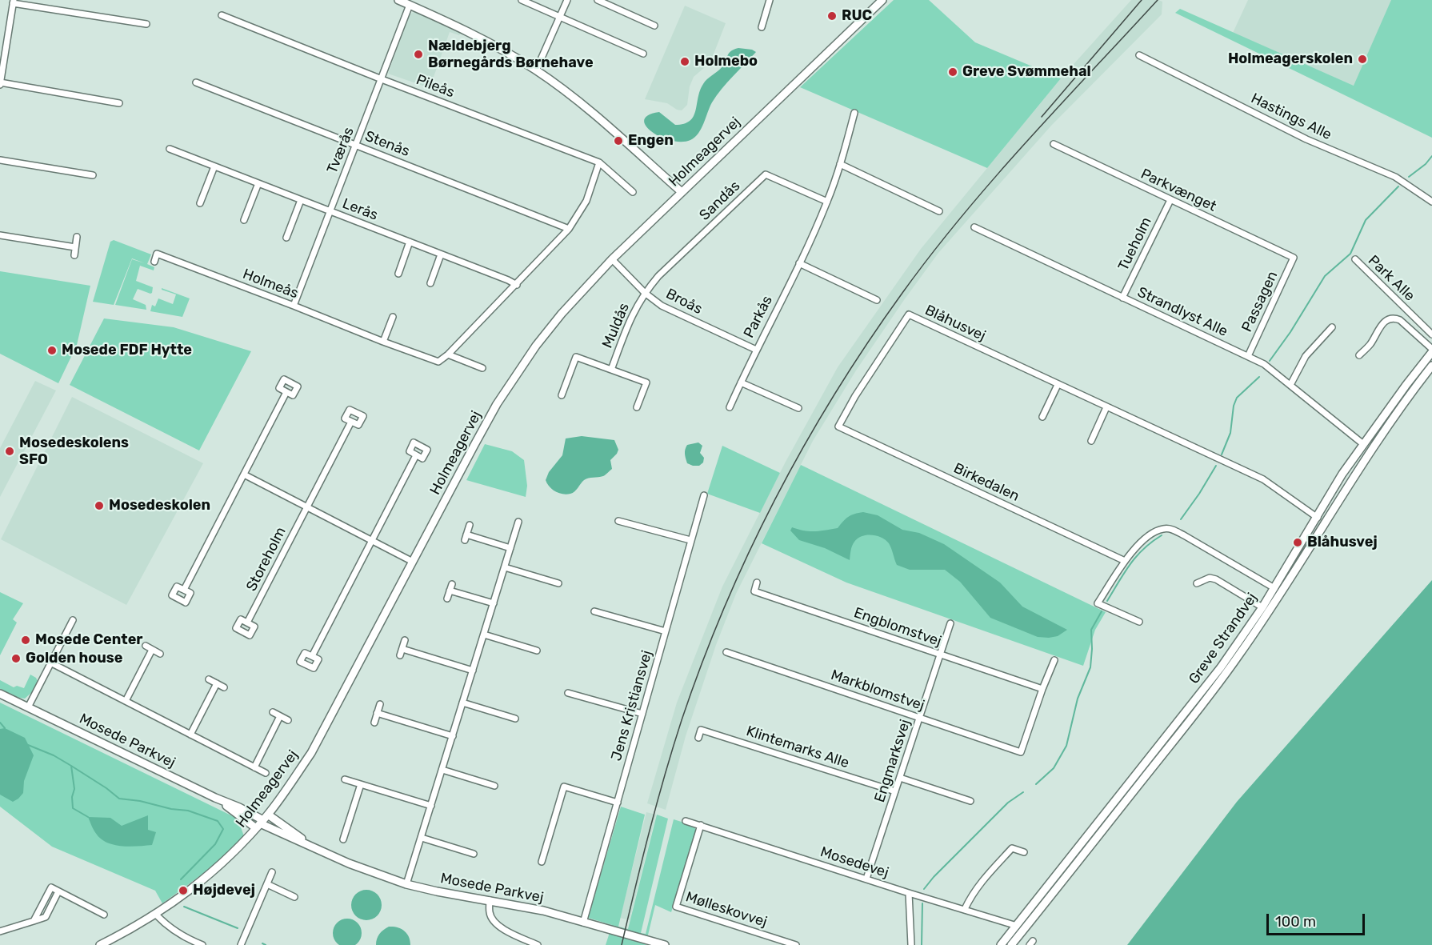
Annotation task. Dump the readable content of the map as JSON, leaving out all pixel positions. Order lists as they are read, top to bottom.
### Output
{
  "streets": {
    "street": [
      "Pileås",
      "Hastings Alle",
      "Stenås",
      "Tværås",
      "Holmeagervej",
      "Parkvænget",
      "Sandås",
      "Lerås",
      "Tueholm",
      "Park Alle",
      "Holmeås",
      "Broås",
      "Passagen",
      "Strandlyst Alle",
      "Parkås",
      "Blåhusvej",
      "Muldås",
      "Birkedalen",
      "Storeholm",
      "Engblomstvej",
      "Greve Strandvej",
      "Markblomstvej",
      "Jens Kristiansvej",
      "Mosede Parkvej",
      "Klintemarks Alle",
      "Engmarksvej",
      "Mosedevej",
      "Mølleskovvej"
    ]
  },
  "crossings": [
    ["Pileås", "Tværås"],
    ["Stenås", "Tværås"],
    ["Tværås", "Lerås"],
    ["Tværås", "Holmeås"],
    ["Holmeagervej", "Broås"],
    ["Holmeagervej", "Mosede Parkvej"],
    ["Parkvænget", "Tueholm"],
    ["Parkvænget", "Passagen"],
    ["Sandås", "Broås"],
    ["Sandås", "Parkås"],
    ["Sandås", "Muldås"],
    ["Tueholm", "Strandlyst Alle"],
    ["Broås", "Parkås"],
    ["Broås", "Muldås"],
    ["Passagen", "Strandlyst Alle"],
    ["Strandlyst Alle", "Greve Strandvej"],
    ["Blåhusvej", "Birkedalen"],
    ["Blåhusvej", "Greve Strandvej"],
    ["Engblomstvej", "Markblomstvej"],
    ["Engblomstvej", "Engmarksvej"],
    ["Greve Strandvej", "Mosedevej"],
    ["Markblomstvej", "Engmarksvej"],
    ["Jens Kristiansvej", "Mosede Parkvej"],
    ["Klintemarks Alle", "Engmarksvej"],
    ["Engmarksvej", "Mosedevej"],
    ["Mosedevej", "Mølleskovvej"]
  ],
  "places": [
    "RUC",
    "Nældebjerg Børnegårds Børnehave",
    "Holmeagerskolen",
    "Holmebo",
    "Greve Svømmehal",
    "Engen",
    "Mosede FDF Hytte",
    "Mosedeskolens SFO",
    "Mosedeskolen",
    "Blåhusvej",
    "Mosede Center",
    "Golden house",
    "Højdevej"
  ],
  "scale_bar": "100 m"
}
